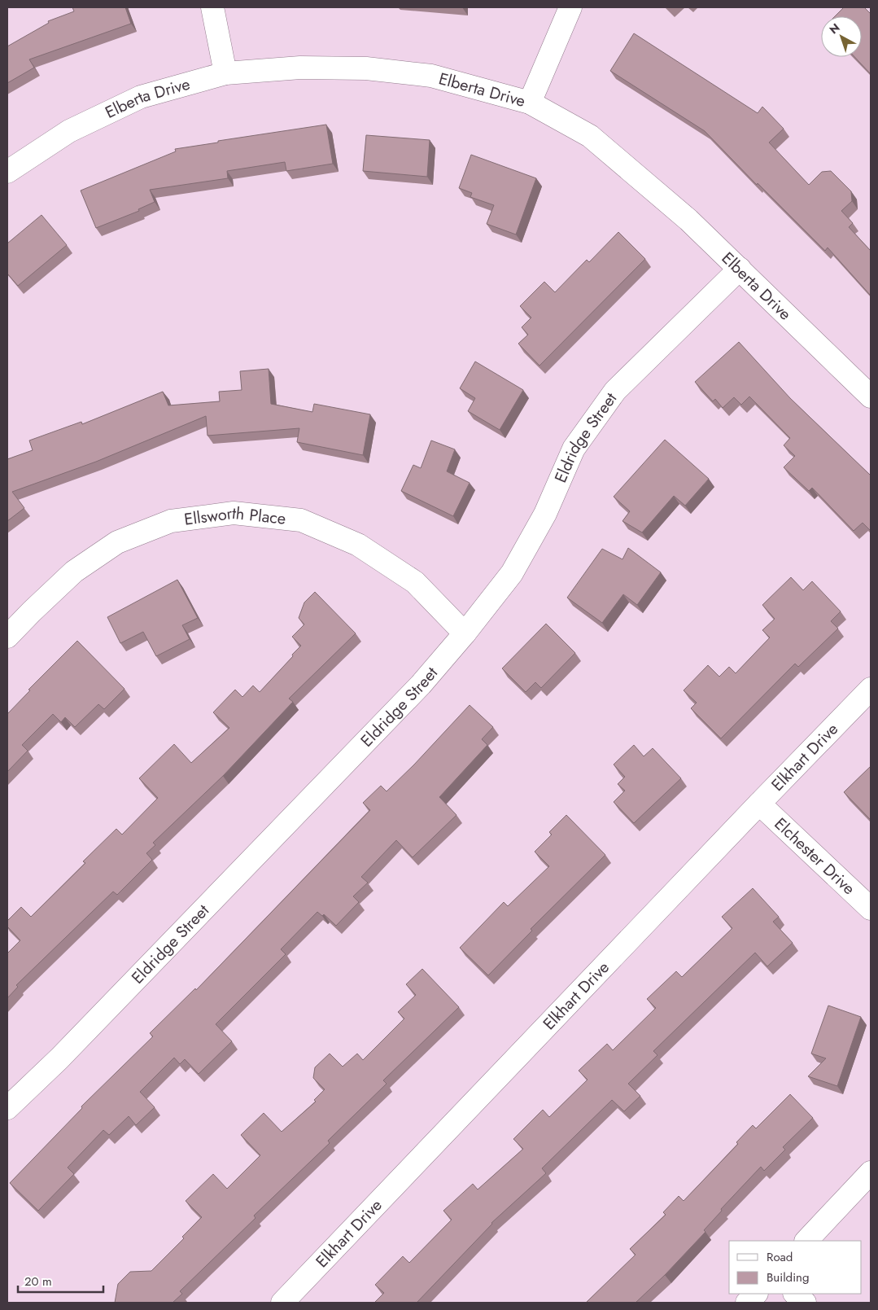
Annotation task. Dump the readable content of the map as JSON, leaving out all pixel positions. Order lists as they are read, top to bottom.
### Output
{
  "streets": {
    "street": [
      "Elberta Drive",
      "Eldridge Street",
      "Ellsworth Place",
      "Elkhart Drive",
      "Elchester Drive"
    ]
  },
  "crossings": [
    ["Elberta Drive", "Eldridge Street"],
    ["Eldridge Street", "Ellsworth Place"],
    ["Elkhart Drive", "Elchester Drive"]
  ],
  "legend": ["Road", "Building"],
  "scale_bar": "20 m",
  "north": "top left"
}
